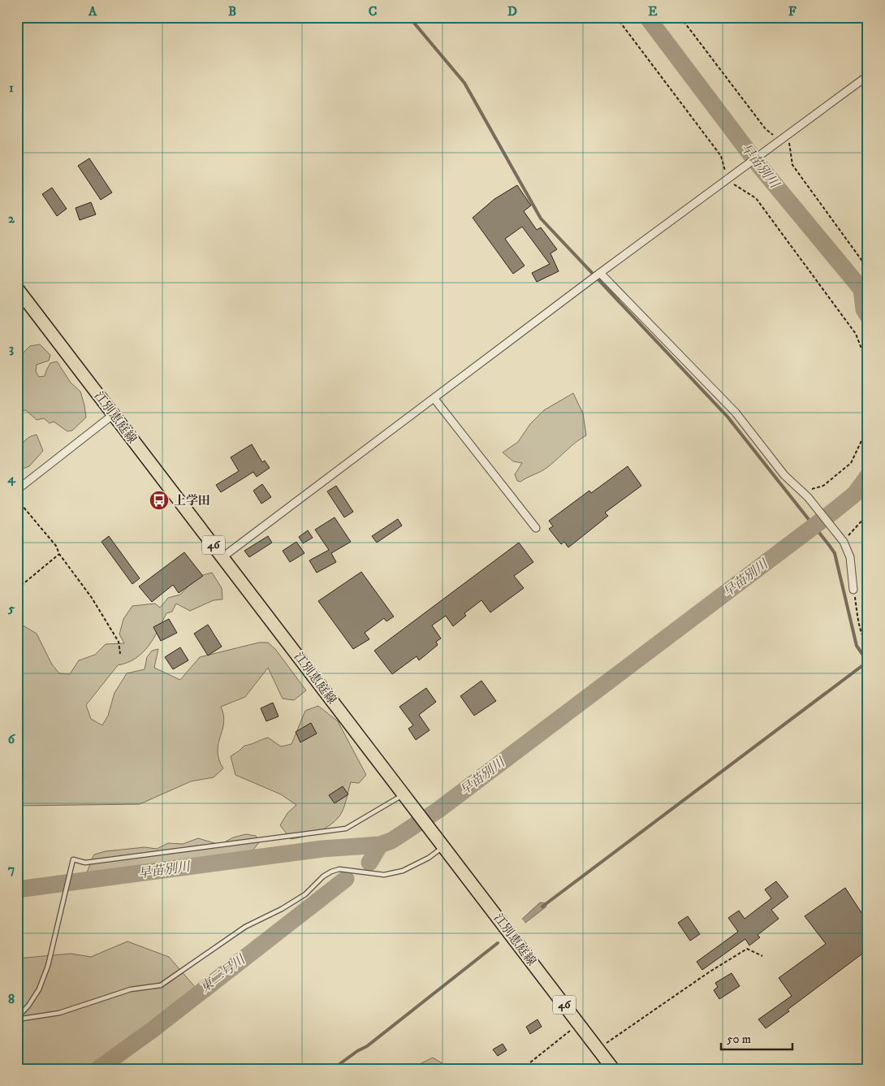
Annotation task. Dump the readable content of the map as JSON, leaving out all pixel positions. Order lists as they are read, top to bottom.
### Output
{
  "streets": {
    "main road": ["江別恵庭線", "46"]
  },
  "water": ["早苗別川", "東二号川"],
  "places": {
    "bus stop": ["上学田"]
  },
  "scale_bar": "50 m",
  "grid": {
    "columns": [
      "A",
      "B",
      "C",
      "D",
      "E",
      "F"
    ],
    "rows": [
      "1",
      "2",
      "3",
      "4",
      "5",
      "6",
      "7",
      "8"
    ]
  }
}
